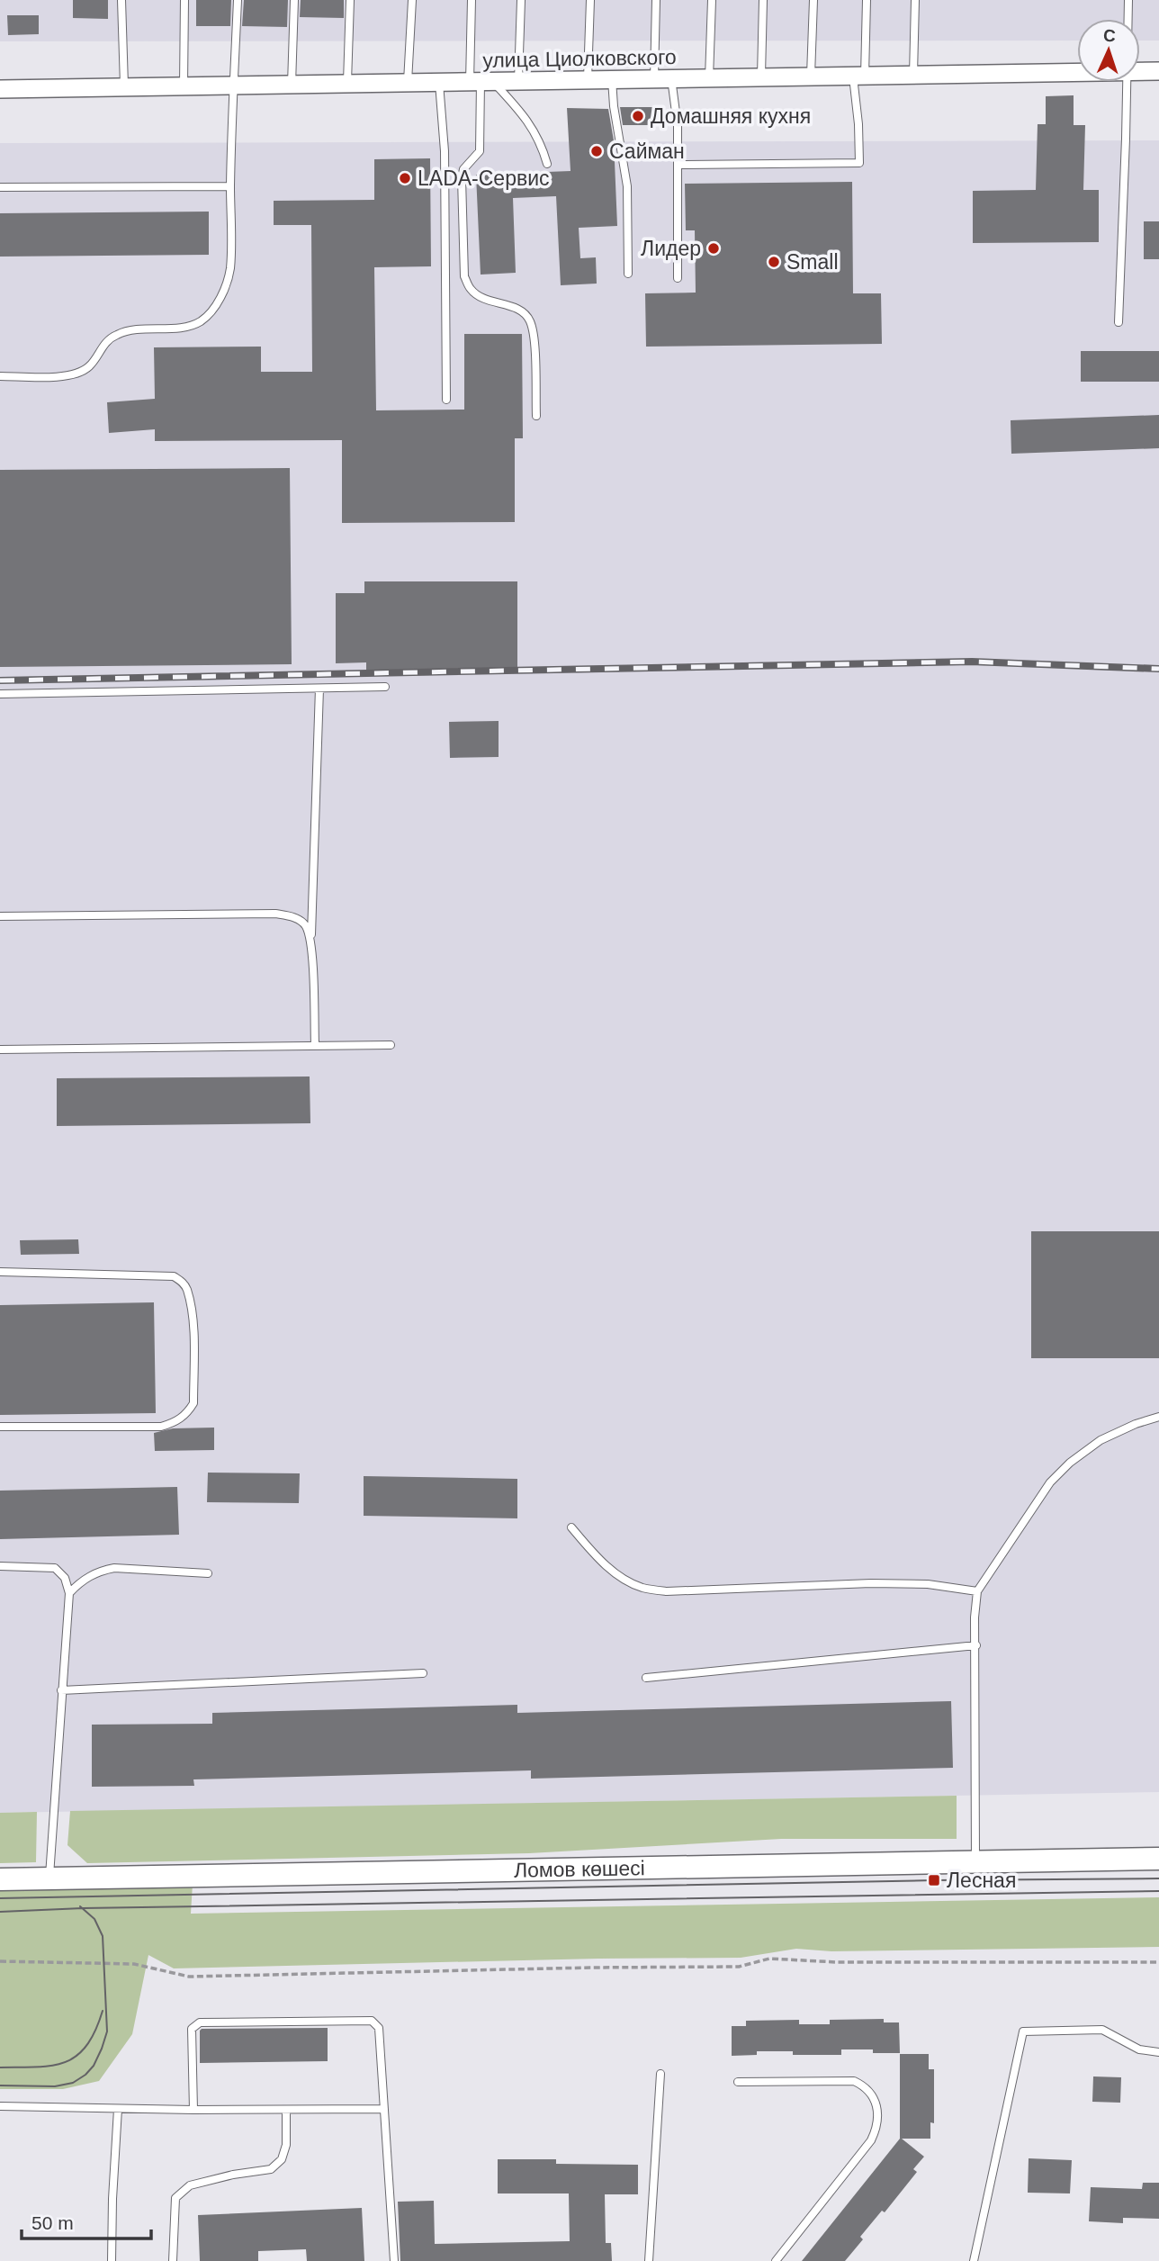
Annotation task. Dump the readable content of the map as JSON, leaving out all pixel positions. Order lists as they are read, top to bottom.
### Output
{
  "streets": {
    "main road": ["Ломов көшесі"],
    "street": ["улица Циолковского"]
  },
  "places": {
    "other": [
      "Домашняя кухня",
      "Сайман",
      "LADA-Сервис",
      "Лидер",
      "Small"
    ],
    "transit": ["Лесная"]
  },
  "scale_bar": "50 m",
  "north": "top"
}
